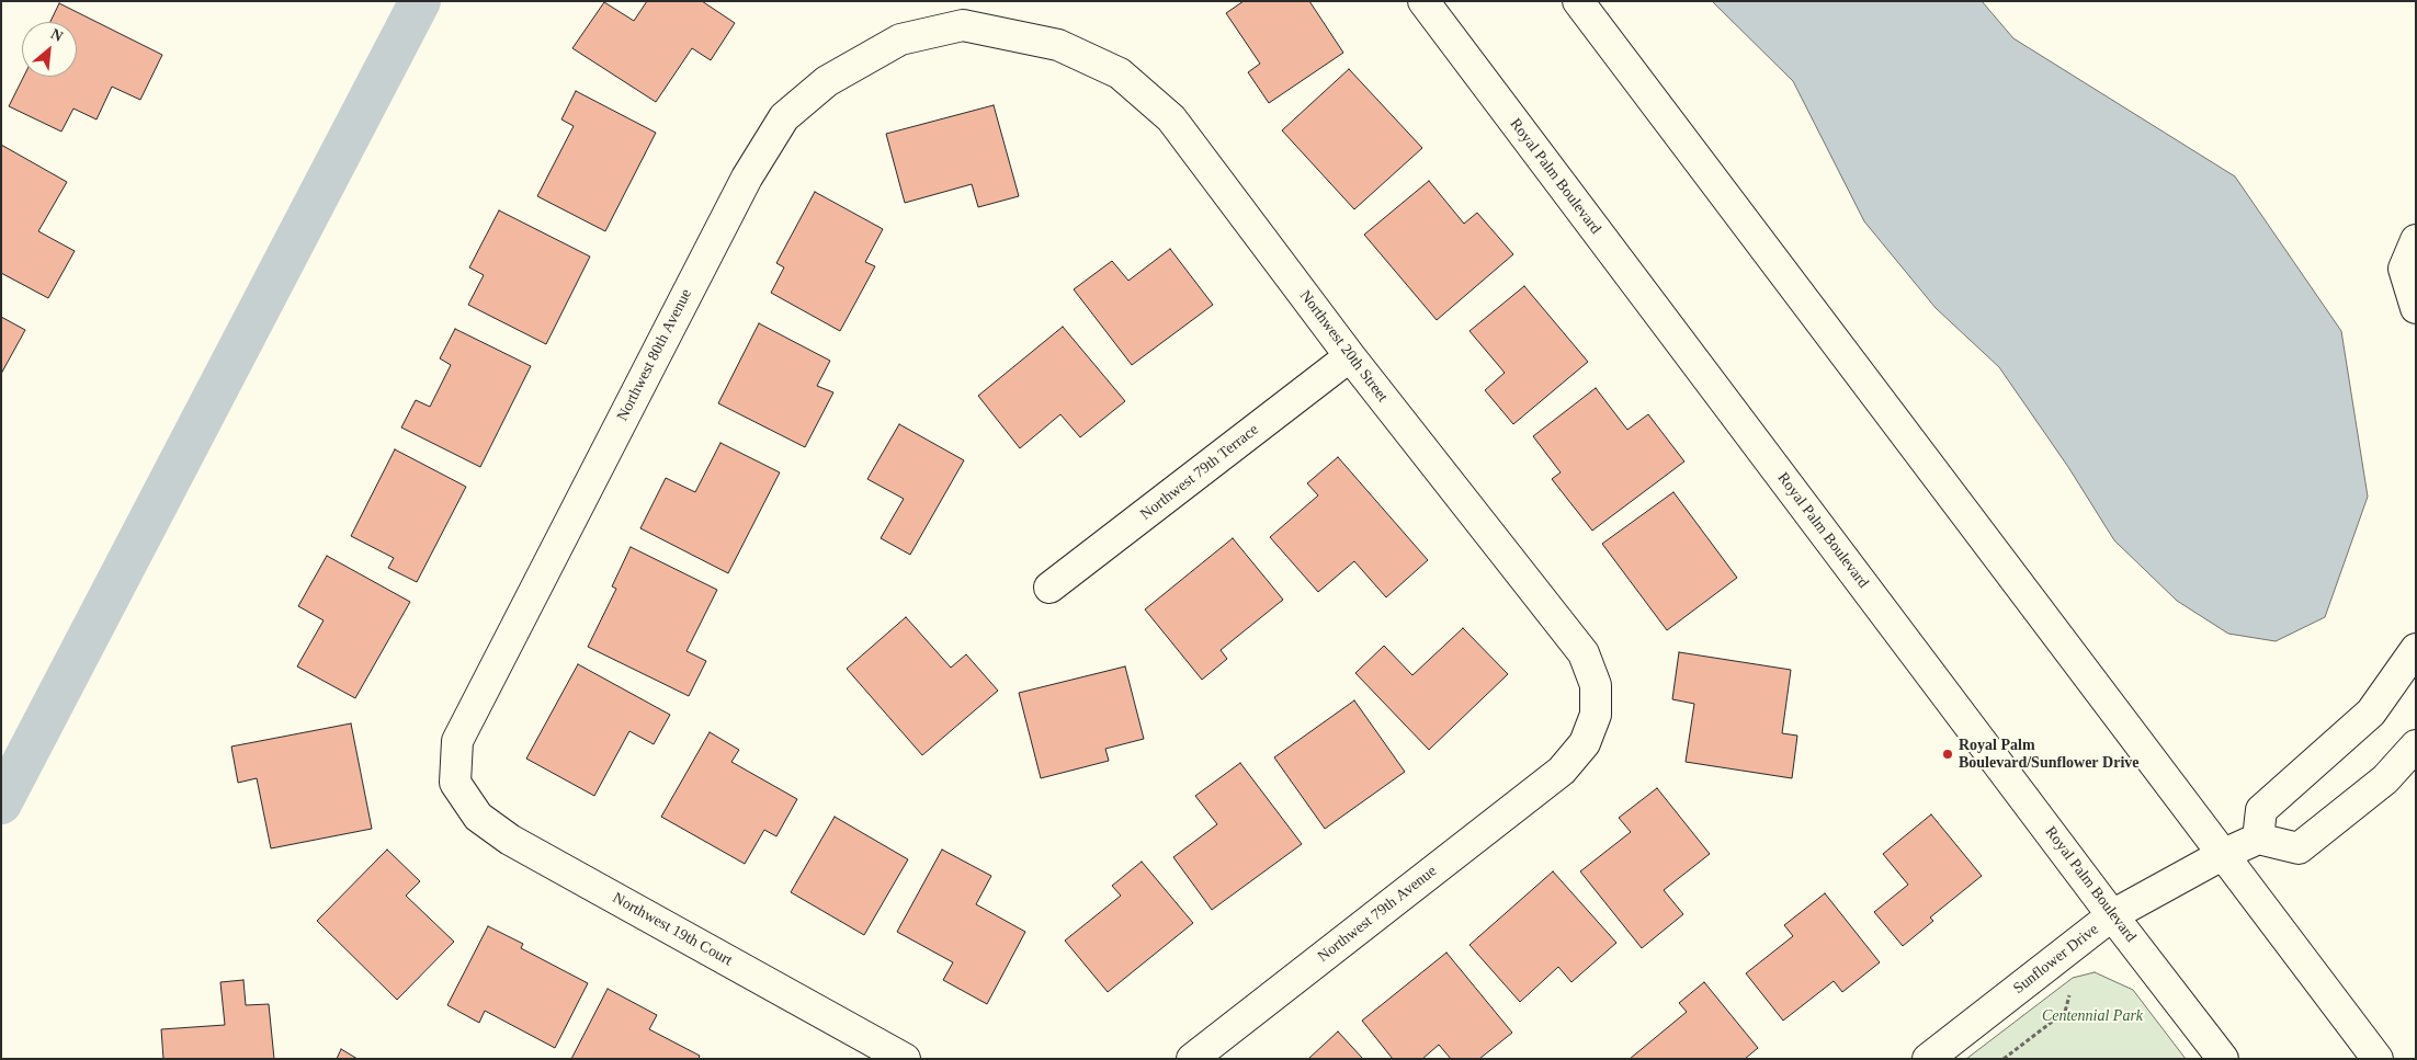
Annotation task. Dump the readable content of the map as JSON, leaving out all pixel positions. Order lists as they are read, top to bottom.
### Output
{
  "streets": {
    "street": [
      "Royal Palm Boulevard",
      "Northwest 20th Street",
      "Northwest 80th Avenue",
      "Northwest 79th Terrace",
      "Northwest 79th Avenue",
      "Northwest 19th Court",
      "Sunflower Drive"
    ]
  },
  "crossings": [
    ["Royal Palm Boulevard", "Sunflower Drive"],
    ["Northwest 20th Street", "Northwest 80th Avenue"],
    ["Northwest 20th Street", "Northwest 79th Terrace"],
    ["Northwest 20th Street", "Northwest 79th Avenue"],
    ["Northwest 80th Avenue", "Northwest 19th Court"]
  ],
  "parks": ["Centennial Park"],
  "places": ["Royal Palm Boulevard/Sunflower Drive"],
  "north": "top right"
}
